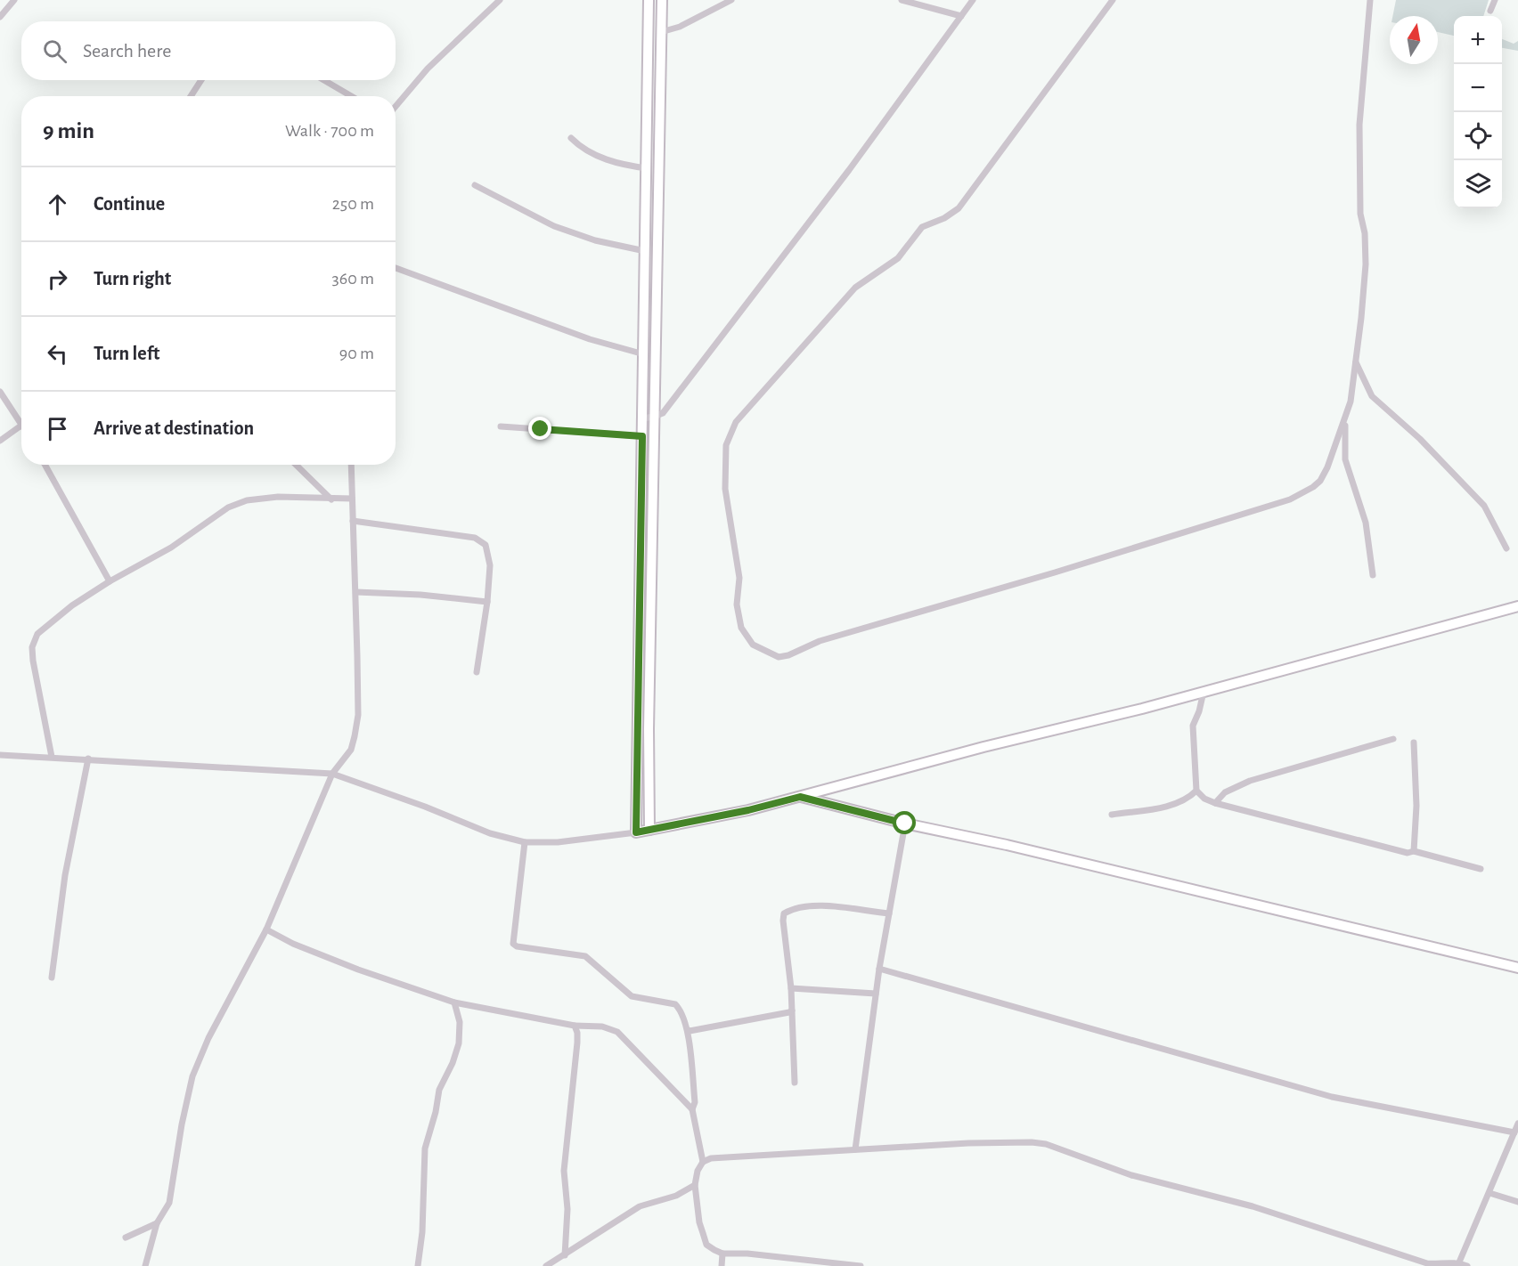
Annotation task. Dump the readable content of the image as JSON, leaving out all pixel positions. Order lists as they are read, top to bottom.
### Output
{
  "north": "top",
  "page": {
    "map_buttons": ["+", "−"],
    "search": "Search here",
    "heading": ["9 min", "Walk · 700 m"],
    "list": [
      ["Continue", "250 m"],
      ["Turn right", "360 m"],
      ["Turn left", "90 m"],
      "Arrive at destination"
    ]
  }
}
